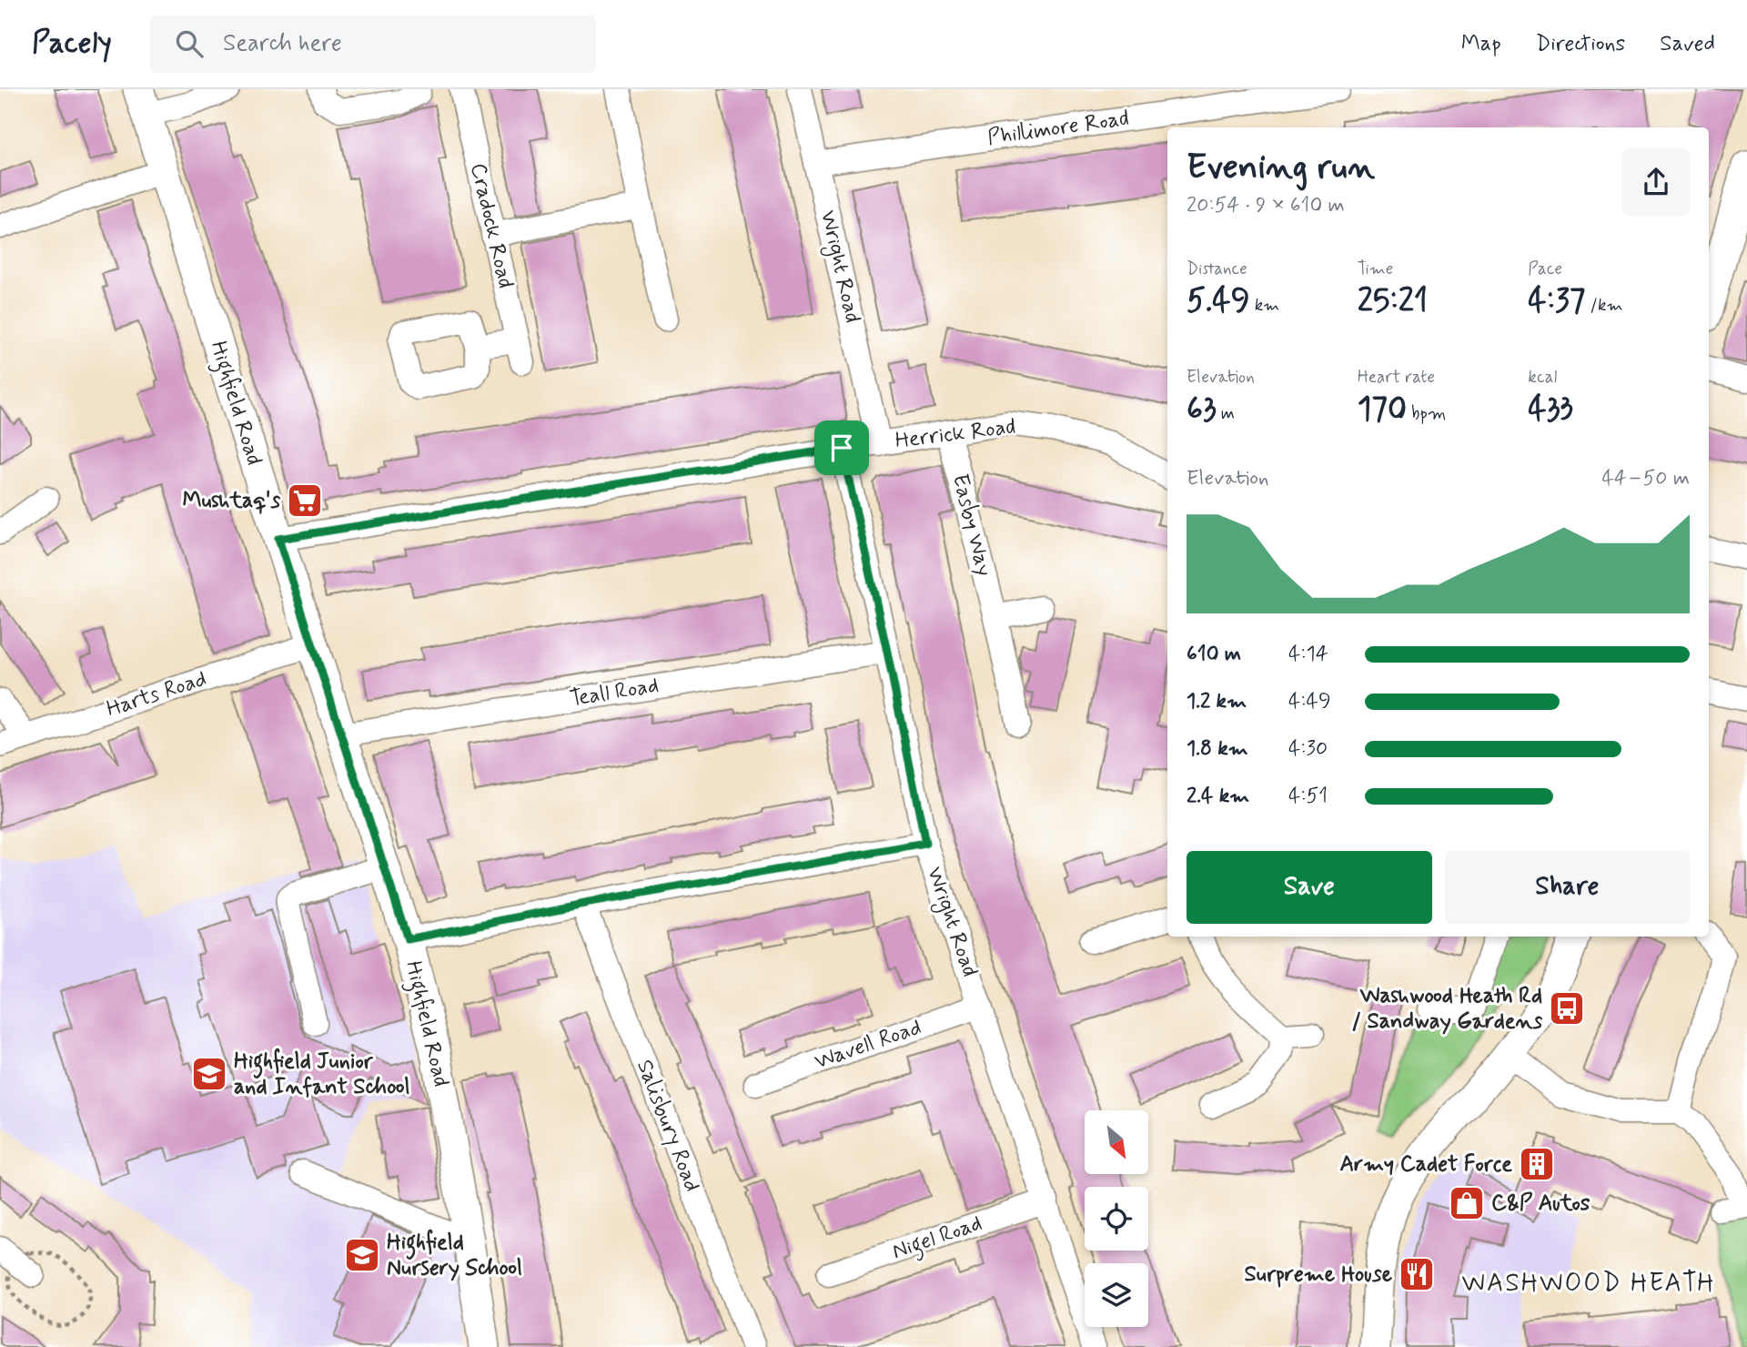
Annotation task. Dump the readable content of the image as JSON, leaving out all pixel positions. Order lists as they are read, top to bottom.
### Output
{
  "streets": {
    "main road": ["Highfield Road"],
    "street": [
      "Phillimore Road",
      "Cradock Road",
      "Wright Road",
      "Herrick Road",
      "Easby Way",
      "Teall Road",
      "Harts Road",
      "Wavell Road",
      "Salisbury Road",
      "Nigel Road"
    ]
  },
  "crossings": [
    ["Phillimore Road", "Wright Road"],
    ["Wright Road", "Herrick Road"],
    ["Wright Road", "Teall Road"],
    ["Wright Road", "Wavell Road"],
    ["Wright Road", "Nigel Road"],
    ["Highfield Road", "Herrick Road"],
    ["Highfield Road", "Teall Road"],
    ["Highfield Road", "Harts Road"],
    ["Herrick Road", "Easby Way"]
  ],
  "districts": ["WASHWOOD HEATH"],
  "places": {
    "supermarket": ["Mushtaq's"],
    "bus stop": ["Washwood Heath Rd / Sandway Gardens"],
    "school or university": ["Highfield Junior and Infant School", "Highfield Nursery School"],
    "building": ["Army Cadet Force"],
    "shop": ["C&P Autos"],
    "restaurant": ["Surpreme House"]
  },
  "north": "bottom right",
  "page": {
    "header": "Pacely",
    "search": "Search here",
    "nav": ["Map", "Directions", "Saved"],
    "heading": ["Evening run", "20:54 · 9 × 610 m"],
    "stats": [
      ["Distance", "5.49 km"],
      ["Time", "25:21"],
      ["Pace", "4:37 /km"],
      ["Elevation", "63 m"],
      ["Heart rate", "170 bpm"],
      ["kcal", "433"]
    ],
    "chart": ["Elevation", "44–50 m"],
    "list": [
      {
        "name": "610 m",
        "note": "4:14"
      },
      {
        "name": "1.2 km",
        "note": "4:49"
      },
      {
        "name": "1.8 km",
        "note": "4:30"
      },
      {
        "name": "2.4 km",
        "note": "4:51"
      }
    ],
    "buttons": ["Save", "Share"]
  }
}
